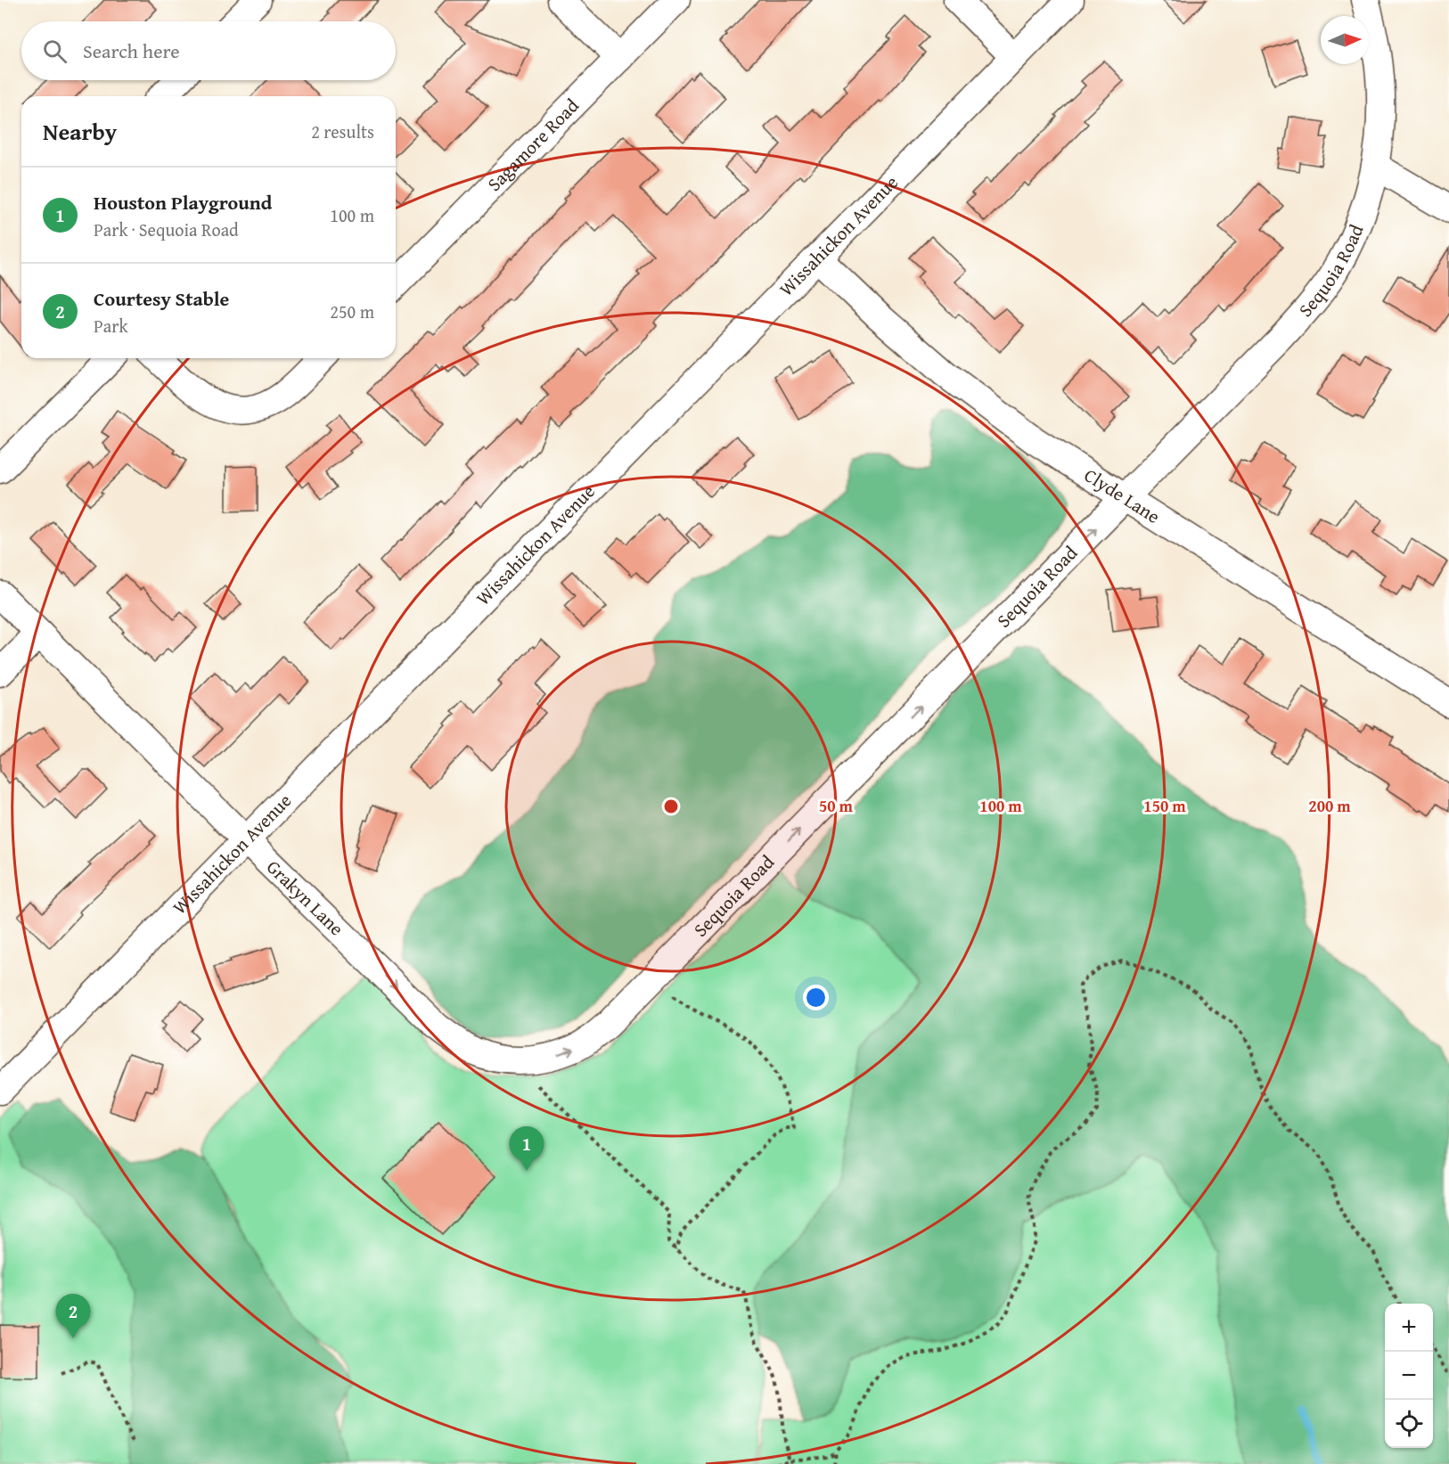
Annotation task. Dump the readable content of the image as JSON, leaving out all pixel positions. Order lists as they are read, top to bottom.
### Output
{
  "streets": {
    "street": [
      "Sagamore Road",
      "Wissahickon Avenue",
      "Sequoia Road",
      "Clyde Lane",
      "Grakyn Lane"
    ]
  },
  "crossings": [
    ["Wissahickon Avenue", "Clyde Lane"],
    ["Wissahickon Avenue", "Grakyn Lane"],
    ["Sequoia Road", "Clyde Lane"],
    ["Sequoia Road", "Grakyn Lane"]
  ],
  "one_way": ["Sequoia Road", "Grakyn Lane"],
  "north": "right",
  "page": {
    "search": "Search here",
    "heading": ["Nearby", "2 results"],
    "list": [
      {
        "mark": "1",
        "name": "Houston Playground",
        "note": "Park · Sequoia Road",
        "value": "100 m"
      },
      {
        "mark": "2",
        "name": "Courtesy Stable",
        "note": "Park",
        "value": "250 m"
      }
    ],
    "pins": ["1", "2"],
    "map_buttons": ["+", "−"]
  },
  "rings": [
    "50 m",
    "100 m",
    "150 m",
    "200 m"
  ]
}
